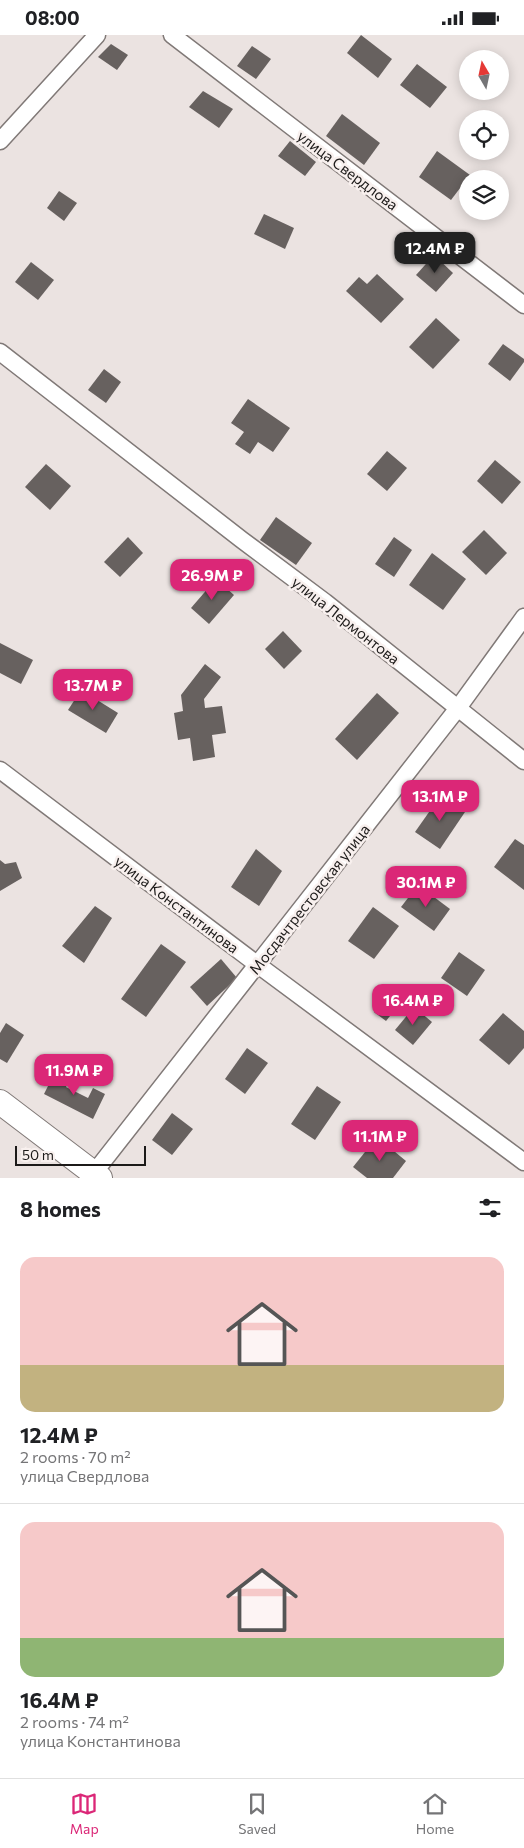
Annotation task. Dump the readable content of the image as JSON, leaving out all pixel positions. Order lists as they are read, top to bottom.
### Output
{
  "streets": {
    "street": [
      "улица Свердлова",
      "улица Лермонтова",
      "Мосдачтрестовская улица",
      "улица Константинова"
    ]
  },
  "crossings": [
    ["улица Лермонтова", "Мосдачтрестовская улица"],
    ["Мосдачтрестовская улица", "улица Константинова"]
  ],
  "scale_bar": "50 m",
  "north": "top",
  "page": {
    "status": "08:00",
    "price": [
      "12.4M ₽",
      "26.9M ₽",
      "13.7M ₽",
      "13.1M ₽",
      "30.1M ₽",
      "16.4M ₽",
      "11.9M ₽",
      "11.1M ₽"
    ],
    "scale": "50 m",
    "heading": "8 homes",
    "list": [
      {
        "name": "12.4M ₽",
        "note": "2 rooms · 70 m² · улица Свердлова"
      },
      {
        "name": "16.4M ₽",
        "note": "2 rooms · 74 m² · улица Константинова"
      }
    ],
    "tabs": ["Map", "Saved", "Home"]
  }
}
